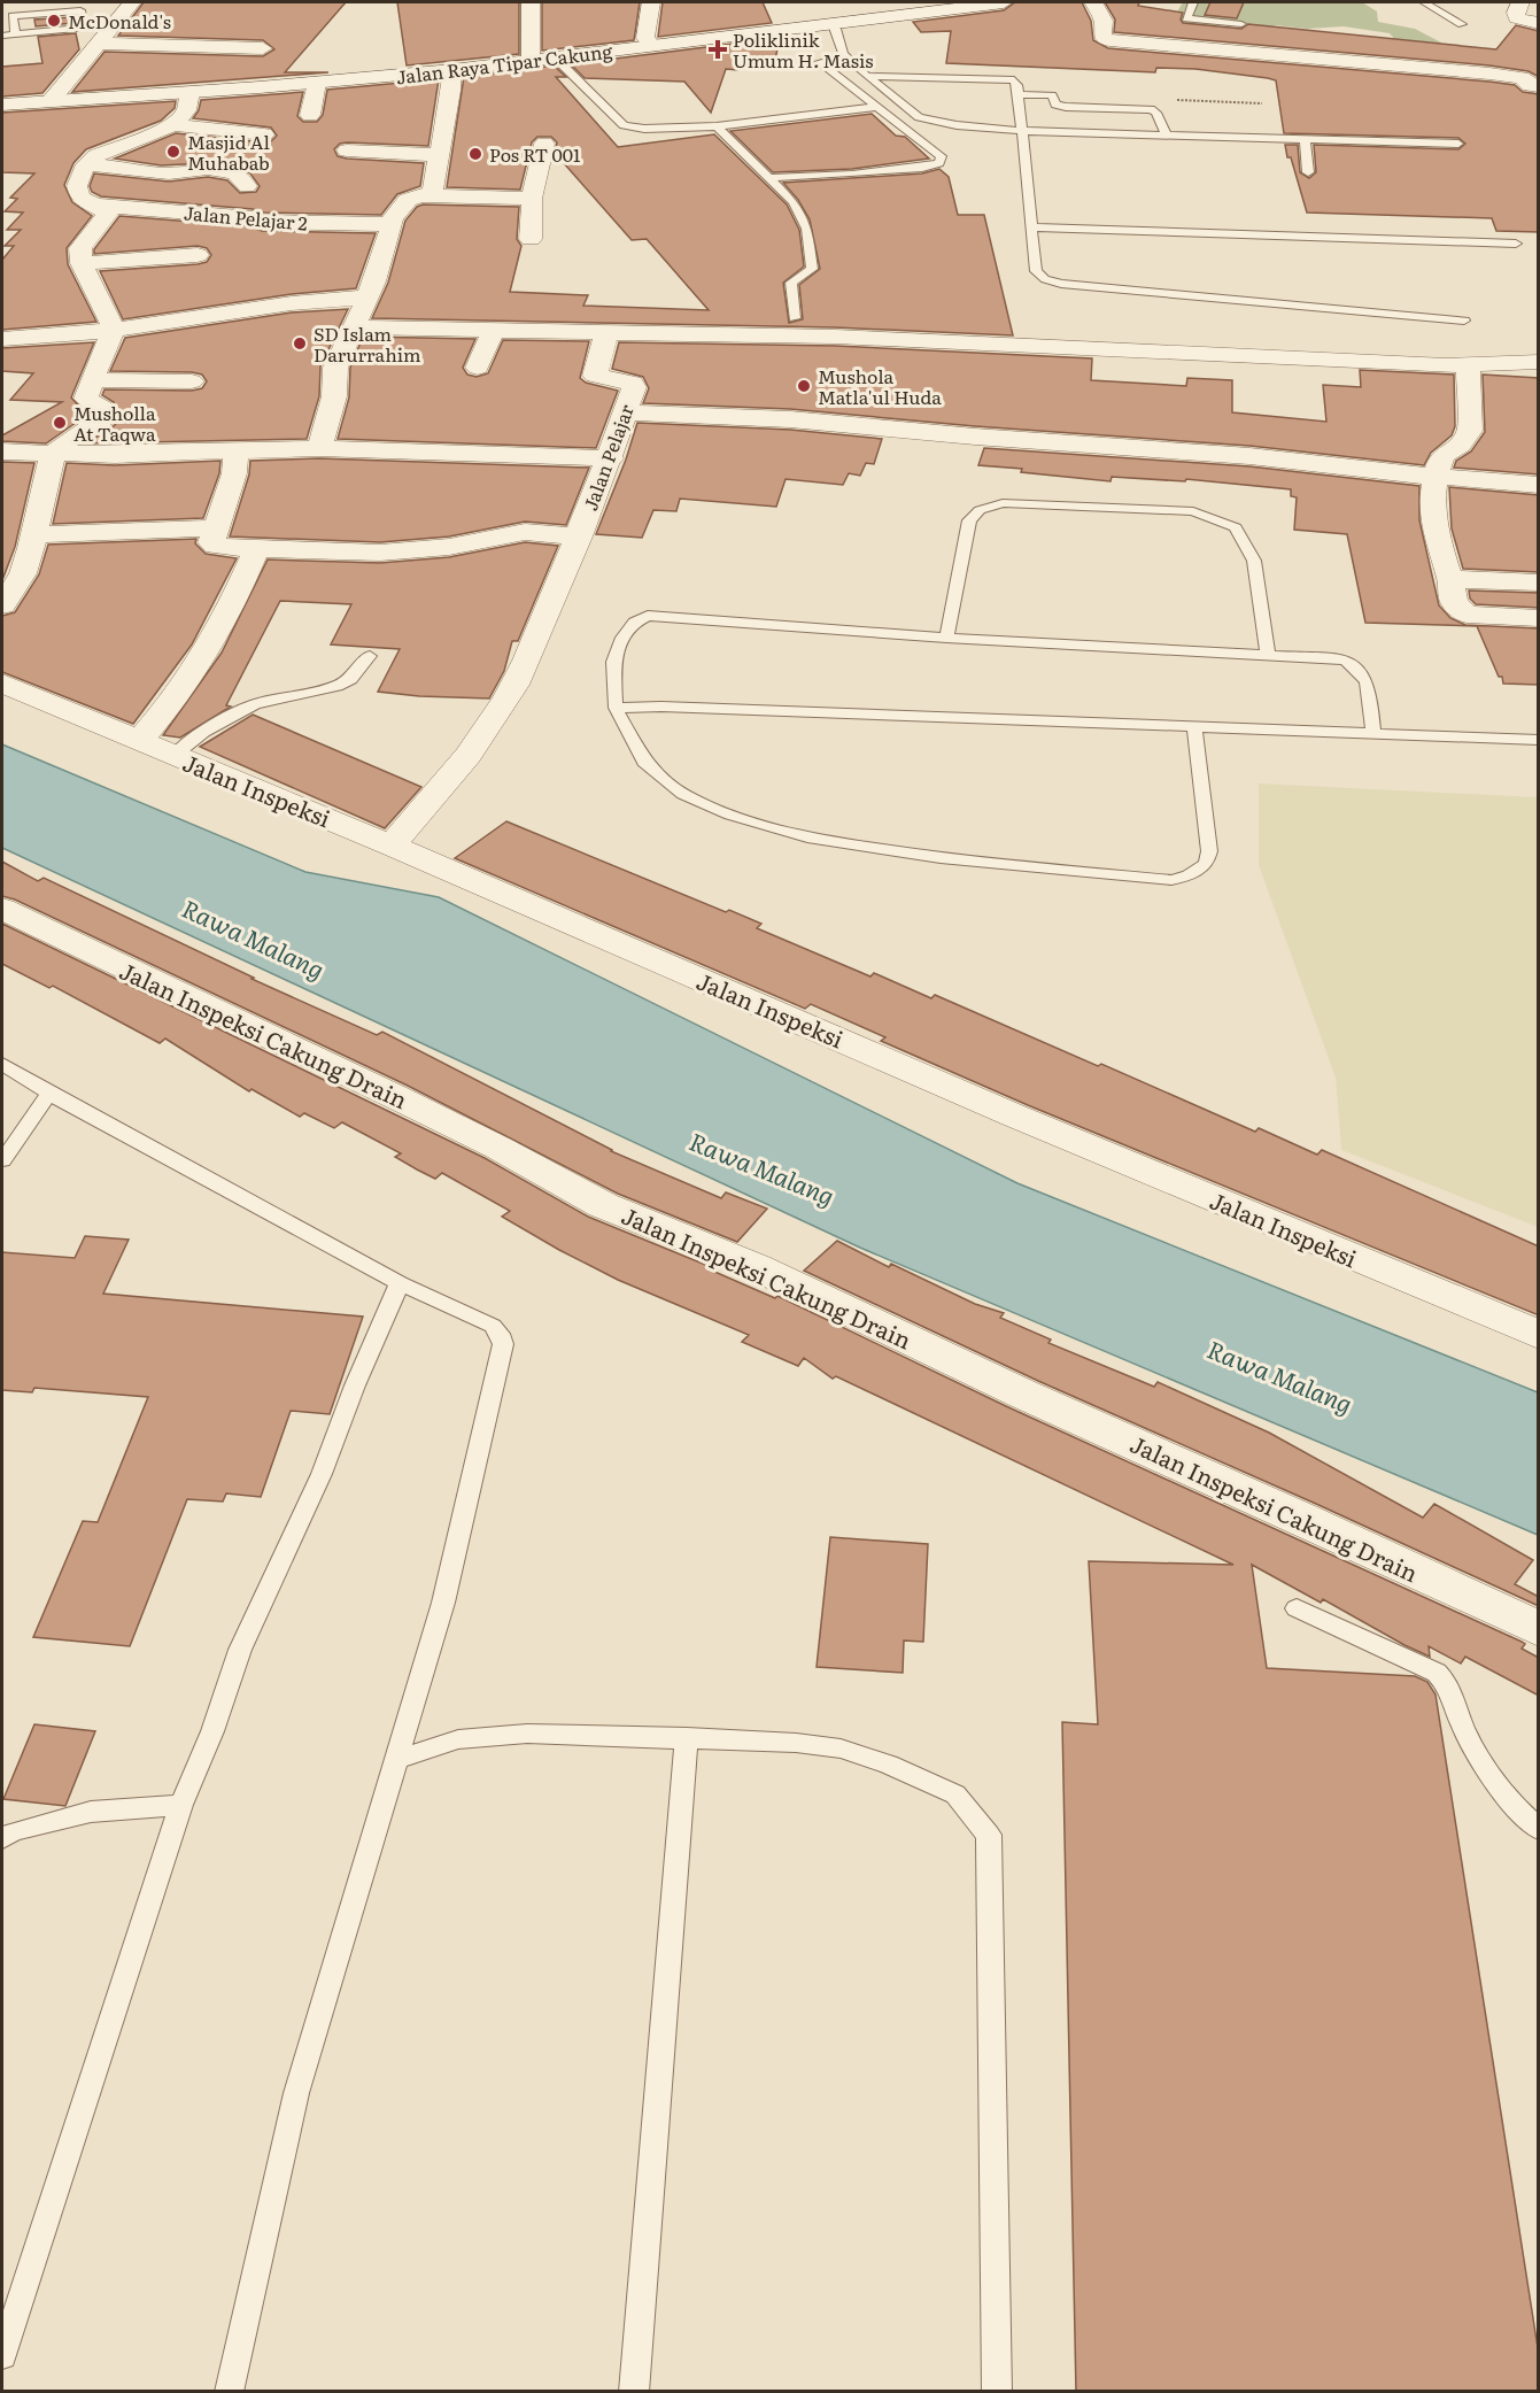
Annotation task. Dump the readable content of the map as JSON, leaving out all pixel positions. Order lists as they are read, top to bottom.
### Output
{
  "streets": {
    "street": [
      "Jalan Raya Tipar Cakung",
      "Jalan Pelajar 2",
      "Jalan Pelajar",
      "Jalan Inspeksi",
      "Jalan Inspeksi Cakung Drain"
    ]
  },
  "crossings": [
    ["Jalan Pelajar", "Jalan Inspeksi"]
  ],
  "water": ["Rawa Malang"],
  "places": {
    "other": [
      "McDonald's",
      "Masjid Al Muhabab",
      "Pos RT 001",
      "SD Islam Darurrahim",
      "Mushola Matla'ul Huda",
      "Musholla At Taqwa"
    ],
    "health": ["Poliklinik Umum H. Masis"]
  }
}
